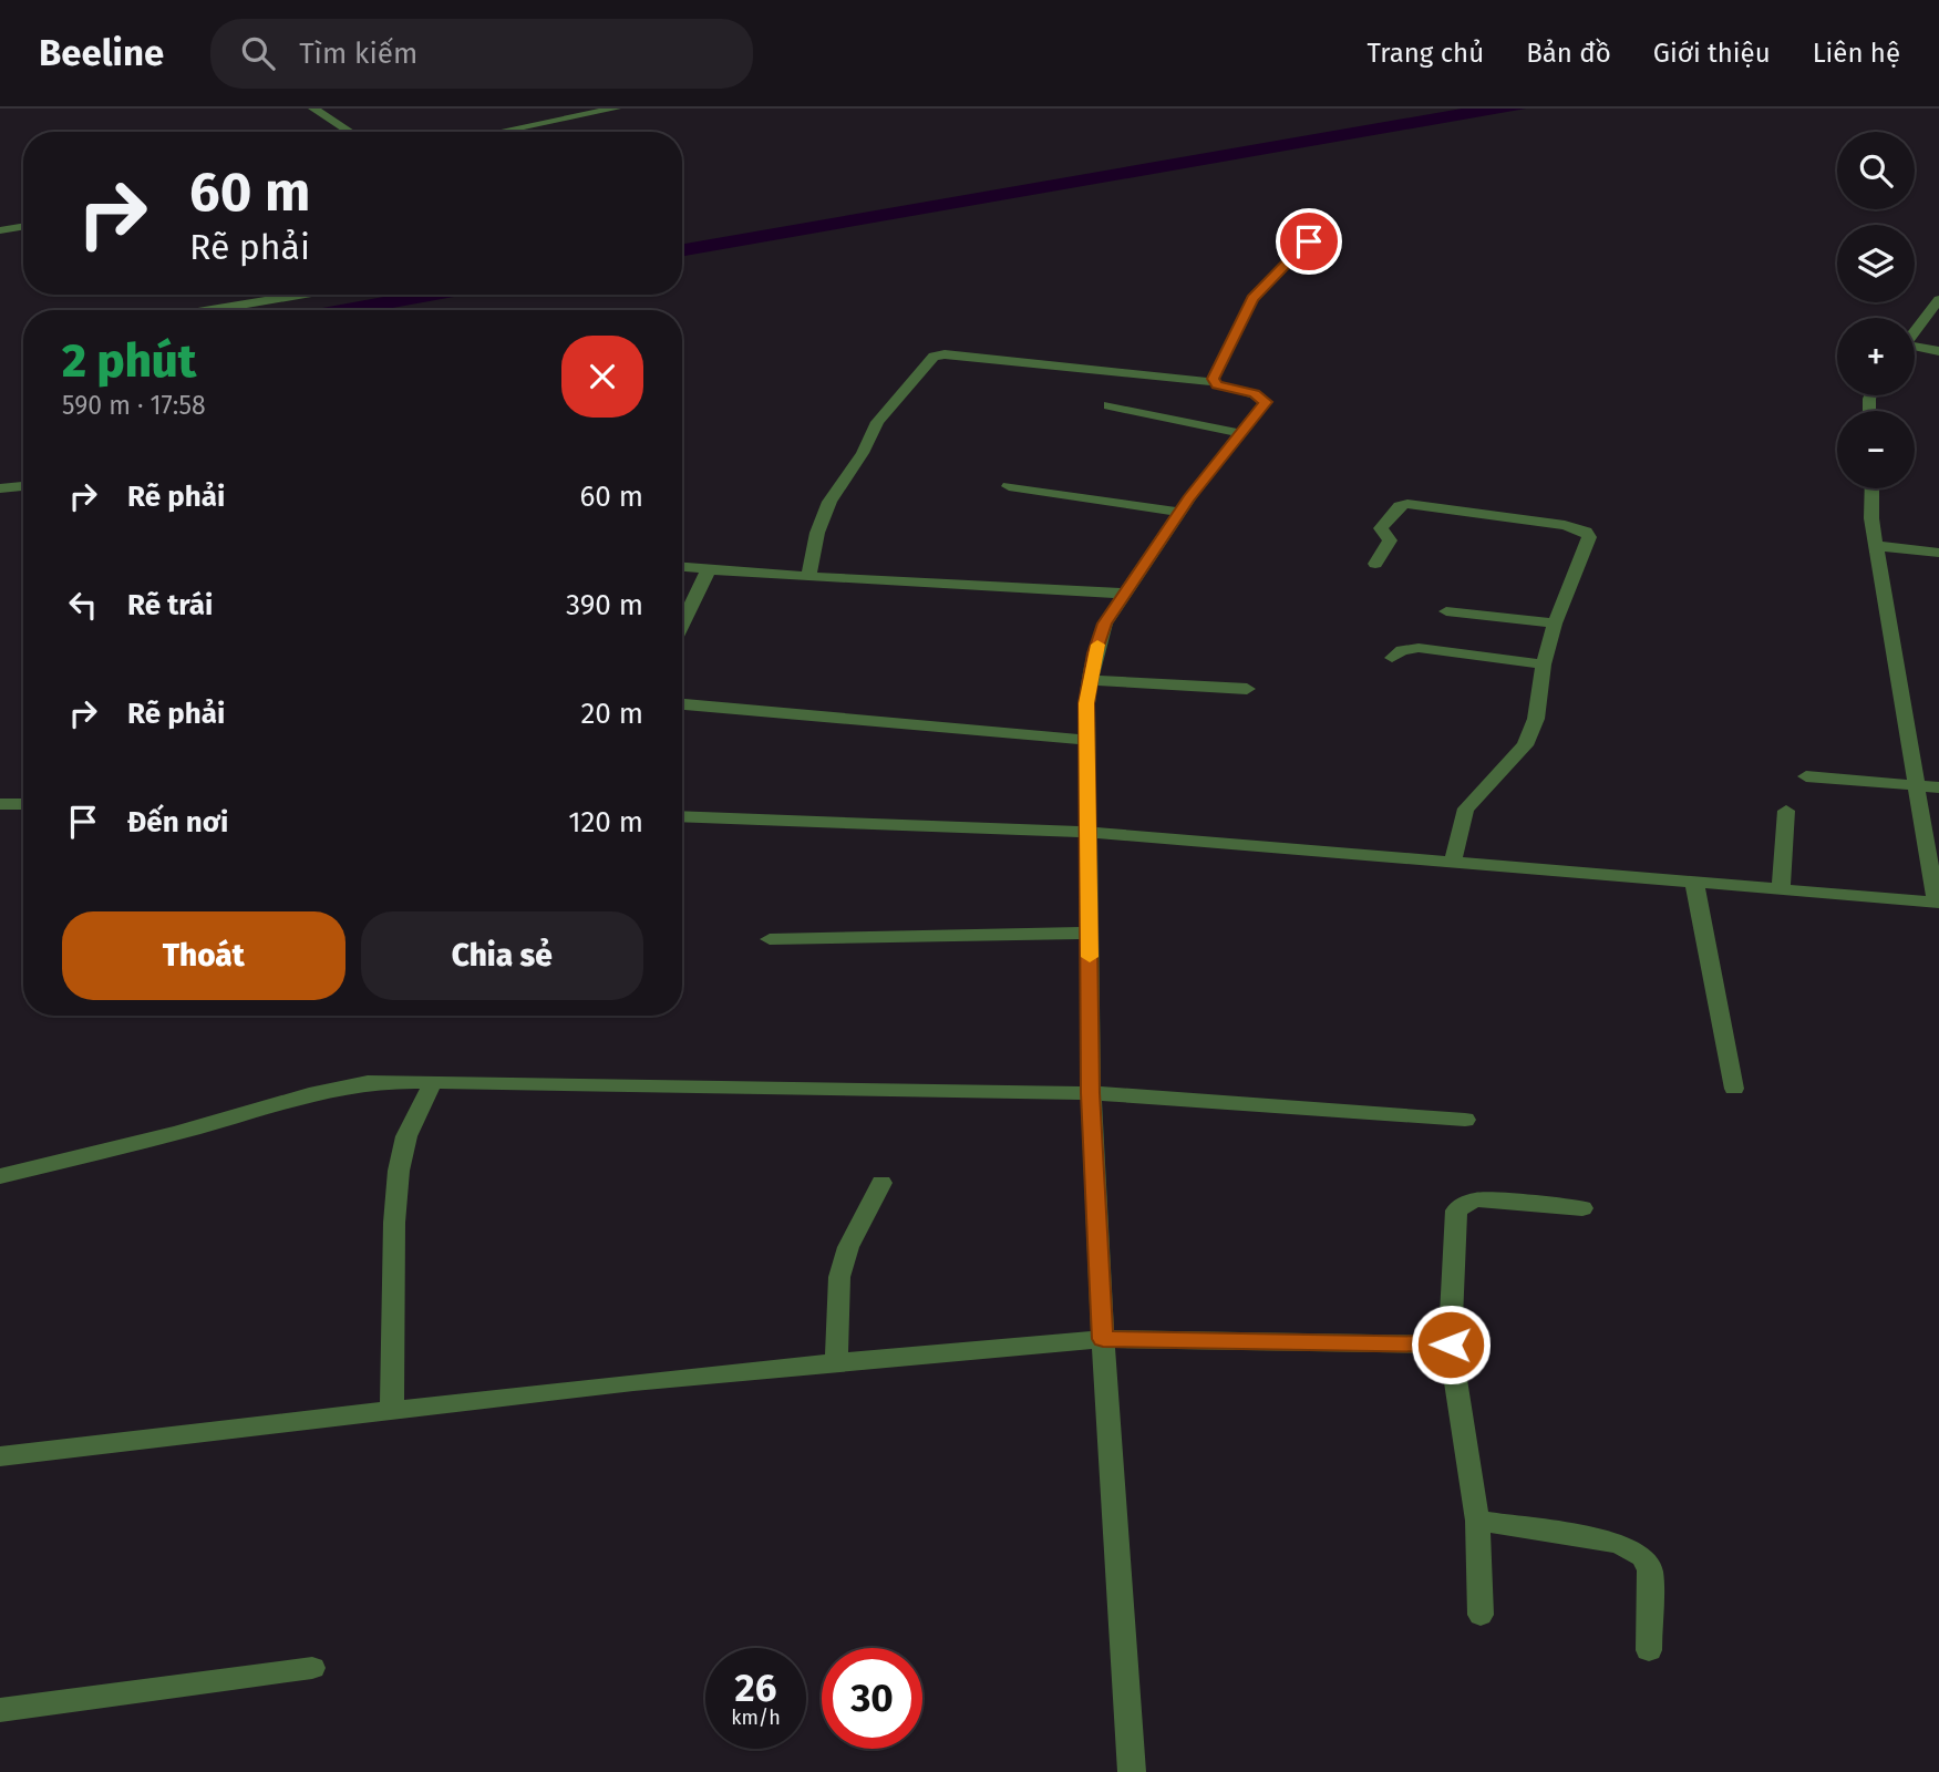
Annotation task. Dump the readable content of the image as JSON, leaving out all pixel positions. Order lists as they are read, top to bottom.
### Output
{
  "page": {
    "header": "Beeline",
    "search": "Tìm kiếm",
    "nav": [
      "Trang chủ",
      "Bản đồ",
      "Giới thiệu",
      "Liên hệ"
    ],
    "map_buttons": ["+", "−"],
    "turn": ["60 m", "Rẽ phải"],
    "heading": ["2 phút", "590 m · 17:58"],
    "list": [
      {
        "name": "Rẽ phải",
        "value": "60 m"
      },
      {
        "name": "Rẽ trái",
        "value": "390 m"
      },
      {
        "name": "Rẽ phải",
        "value": "20 m"
      },
      {
        "name": "Đến nơi",
        "value": "120 m"
      }
    ],
    "buttons": ["Thoát", "Chia sẻ"],
    "speed": "26 km/h",
    "limit": "30"
  }
}
